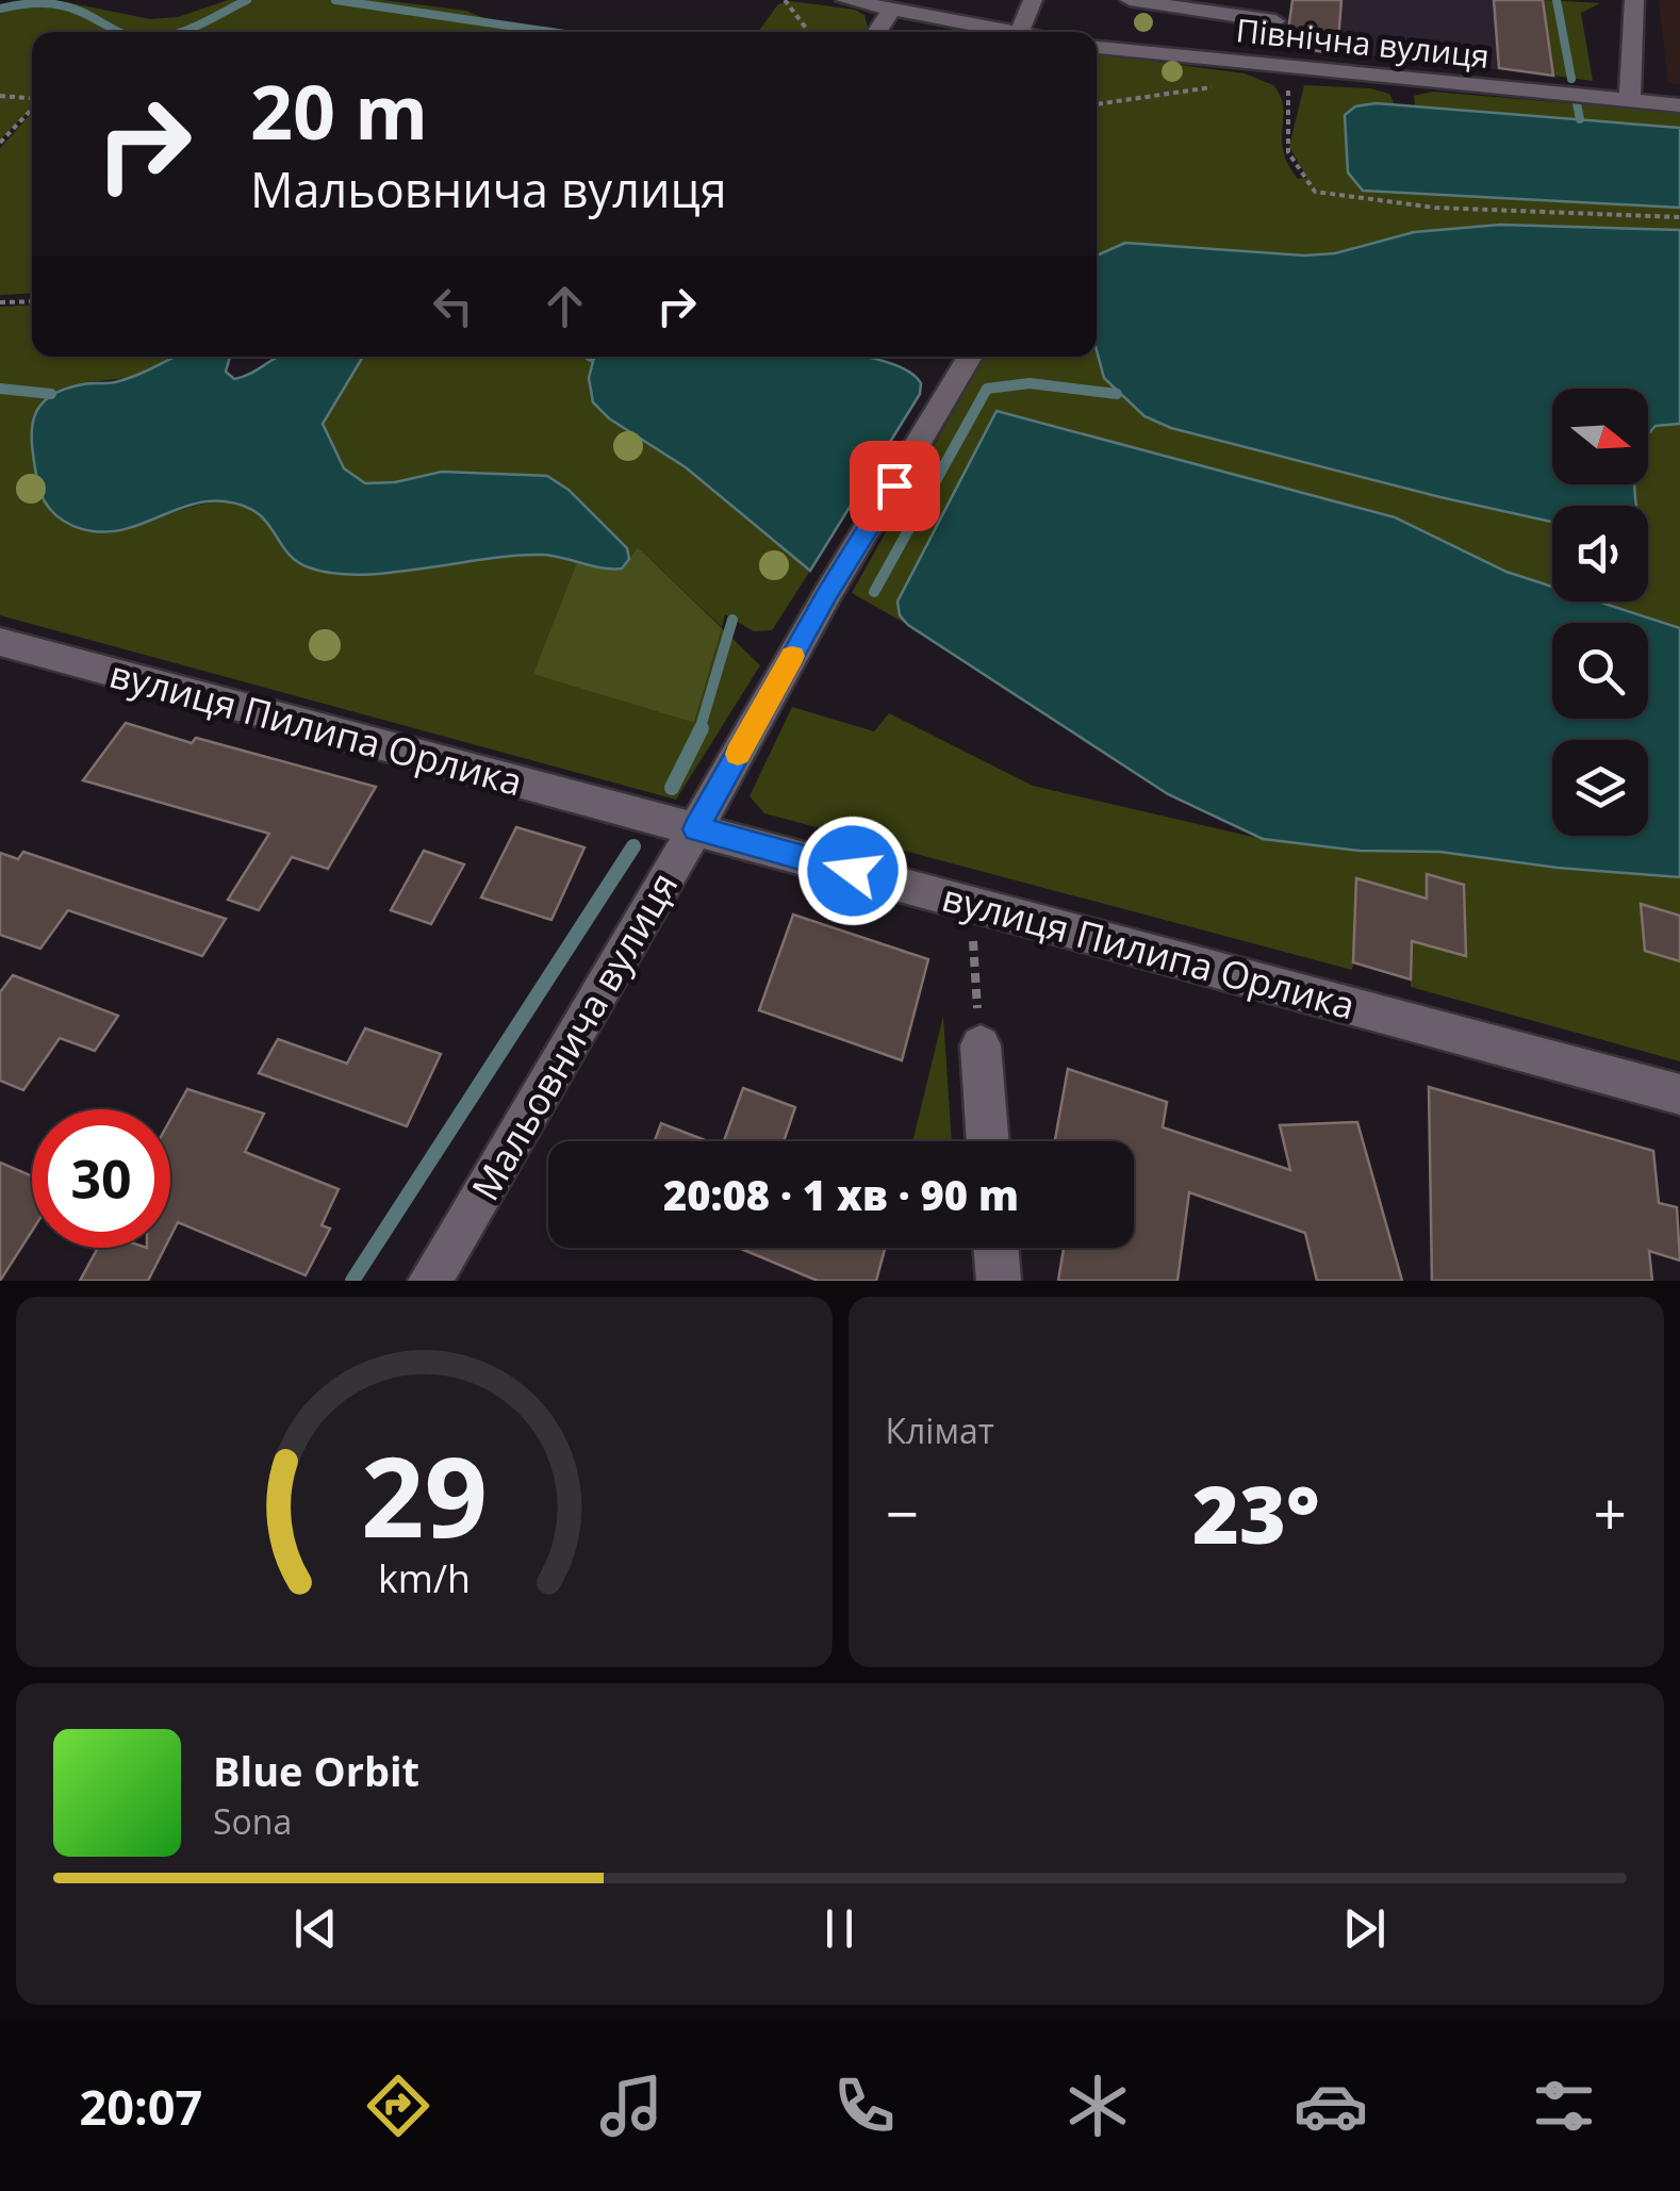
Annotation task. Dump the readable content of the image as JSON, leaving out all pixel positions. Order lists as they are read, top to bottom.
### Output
{
  "streets": {
    "street": ["Північна вулиця", "вулиця Пилипа Орлика", "Мальовнича вулиця"]
  },
  "crossings": [
    ["вулиця Пилипа Орлика", "Мальовнича вулиця"]
  ],
  "north": "right",
  "page": {
    "turn": ["20 m", "Мальовнича вулиця"],
    "limit": "30",
    "trip": "20:08 · 1 хв · 90 m",
    "tile": "Клімат",
    "heat": ["−", "23°", "+"],
    "song": ["Blue Orbit", "Sona"],
    "tabs": "20:07",
    "gauge": ["29", "km/h"]
  }
}
